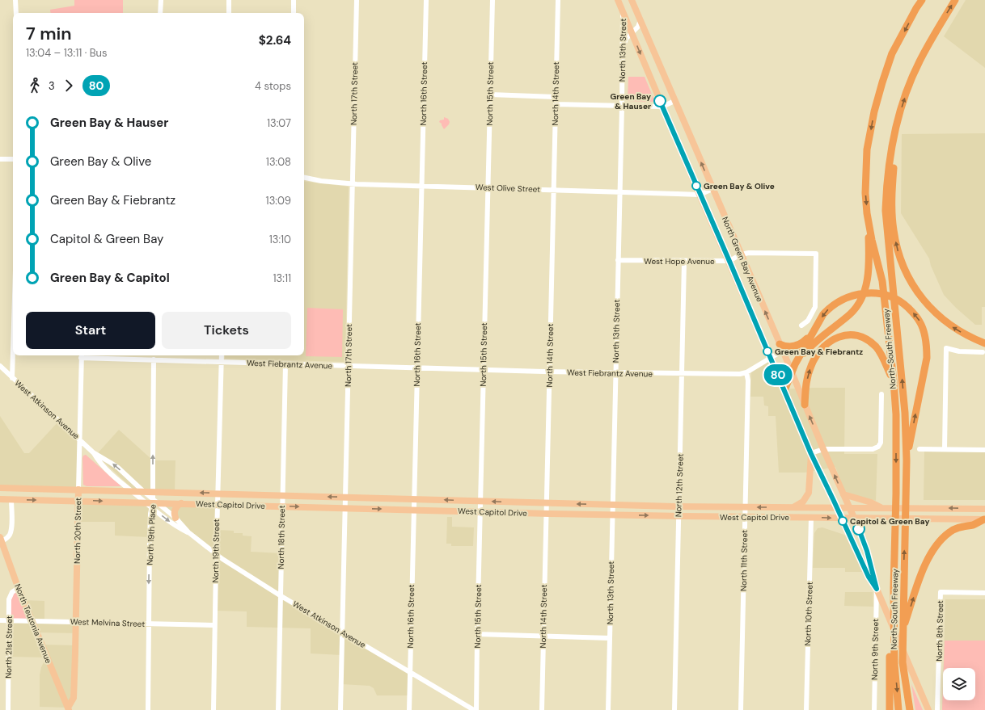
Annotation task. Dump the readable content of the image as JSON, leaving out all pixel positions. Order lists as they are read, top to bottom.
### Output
{
  "streets": {
    "highway": ["North-South Freeway"],
    "main road": [
      "North Green Bay Avenue",
      "West Capitol Drive",
      "North 20th Street",
      "North Teutonia Avenue"
    ],
    "street": [
      "North 13th Street",
      "North 17th Street",
      "North 16th Street",
      "North 15th Street",
      "North 14th Street",
      "West Olive Street",
      "West Hope Avenue",
      "West Fiebrantz Avenue",
      "West Atkinson Avenue",
      "North 12th Street",
      "North 19th Place",
      "North 18th Street",
      "North 19th Street",
      "North 11th Street",
      "North 10th Street",
      "West Melvina Street",
      "North 8th Street",
      "North 21st Street",
      "North 9th Street"
    ]
  },
  "crossings": [
    ["North 13th Street", "West Olive Street"],
    ["North 13th Street", "North Green Bay Avenue"],
    ["North 13th Street", "West Hope Avenue"],
    ["North 13th Street", "West Fiebrantz Avenue"],
    ["North 13th Street", "West Capitol Drive"],
    ["North 17th Street", "West Olive Street"],
    ["North 17th Street", "West Fiebrantz Avenue"],
    ["North 17th Street", "West Atkinson Avenue"],
    ["North 17th Street", "West Capitol Drive"],
    ["North 16th Street", "West Olive Street"],
    ["North 16th Street", "West Fiebrantz Avenue"],
    ["North 16th Street", "West Atkinson Avenue"],
    ["North 16th Street", "West Capitol Drive"],
    ["North 15th Street", "West Olive Street"],
    ["North 15th Street", "West Fiebrantz Avenue"],
    ["North 15th Street", "West Capitol Drive"],
    ["North 14th Street", "West Olive Street"],
    ["North 14th Street", "West Fiebrantz Avenue"],
    ["North 14th Street", "West Capitol Drive"],
    ["West Olive Street", "North Green Bay Avenue"],
    ["North Green Bay Avenue", "West Hope Avenue"],
    ["North Green Bay Avenue", "West Fiebrantz Avenue"],
    ["North Green Bay Avenue", "West Capitol Drive"],
    ["North Green Bay Avenue", "North 9th Street"],
    ["West Hope Avenue", "North 12th Street"],
    ["West Fiebrantz Avenue", "North 12th Street"],
    ["West Fiebrantz Avenue", "North 20th Street"],
    ["West Fiebrantz Avenue", "North 19th Place"],
    ["West Fiebrantz Avenue", "North 18th Street"],
    ["West Fiebrantz Avenue", "North 19th Street"],
    ["West Fiebrantz Avenue", "North 11th Street"],
    ["West Atkinson Avenue", "West Capitol Drive"],
    ["West Atkinson Avenue", "North 20th Street"],
    ["West Atkinson Avenue", "North 19th Place"],
    ["West Atkinson Avenue", "North 18th Street"],
    ["West Atkinson Avenue", "North 19th Street"],
    ["North 12th Street", "West Capitol Drive"],
    ["West Capitol Drive", "North 20th Street"],
    ["West Capitol Drive", "North 19th Place"],
    ["West Capitol Drive", "North 18th Street"],
    ["West Capitol Drive", "North 19th Street"],
    ["West Capitol Drive", "North 11th Street"],
    ["West Capitol Drive", "North 10th Street"],
    ["North 20th Street", "West Melvina Street"],
    ["North 20th Street", "North Teutonia Avenue"],
    ["North 19th Place", "West Melvina Street"],
    ["North 19th Street", "West Melvina Street"],
    ["West Melvina Street", "North Teutonia Avenue"],
    ["West Melvina Street", "North 21st Street"],
    ["North Teutonia Avenue", "North 21st Street"]
  ],
  "places": [
    "Green Bay & Hauser",
    "Green Bay & Olive",
    "Green Bay & Fiebrantz",
    "Capitol & Green Bay"
  ],
  "lines": ["bus line 80"],
  "page": {
    "on_map": "80",
    "heading": ["7 min", "13:04 – 13:11 · Bus", "$2.64"],
    "legs": ["3", "80", "4 stops"],
    "list": [
      {
        "name": "Green Bay & Hauser",
        "value": "13:07"
      },
      {
        "name": "Green Bay & Olive",
        "value": "13:08"
      },
      {
        "name": "Green Bay & Fiebrantz",
        "value": "13:09"
      },
      {
        "name": "Capitol & Green Bay",
        "value": "13:10"
      },
      {
        "name": "Green Bay & Capitol",
        "value": "13:11"
      }
    ],
    "buttons": ["Start", "Tickets"]
  }
}
